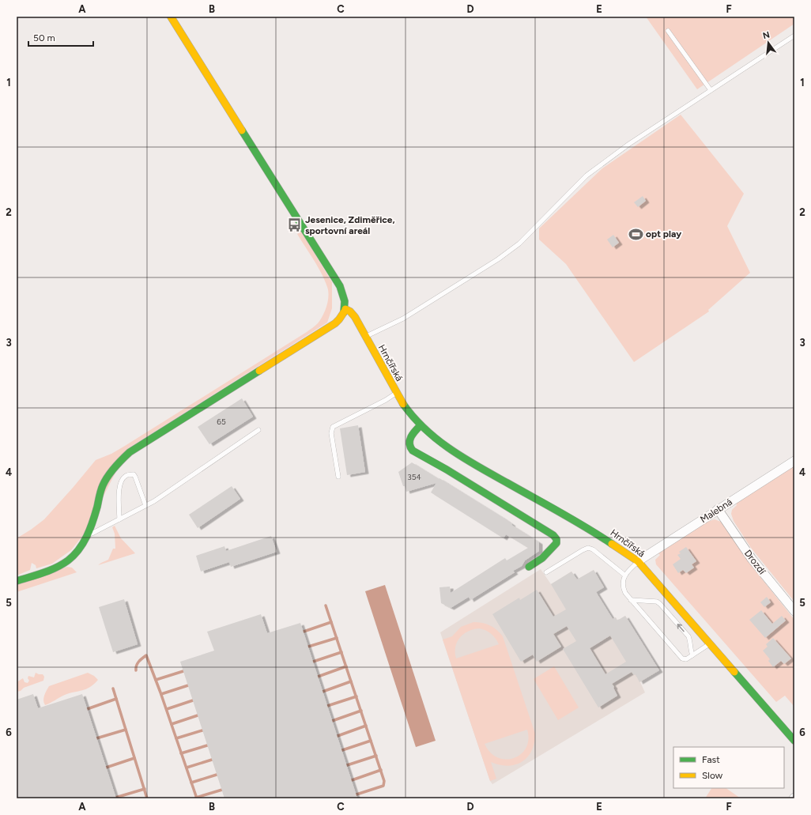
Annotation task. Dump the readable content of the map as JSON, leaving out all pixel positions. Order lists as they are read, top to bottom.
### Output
{
  "streets": {
    "street": ["Hrnčířská", "Malebná", "Drozdí"]
  },
  "crossings": [
    ["Hrnčířská", "Malebná"],
    ["Malebná", "Drozdí"]
  ],
  "places": {
    "bus stop": ["Jesenice, Zdiměřice, sportovní areál"],
    "sports": ["opt play"]
  },
  "house_numbers": ["65", "354"],
  "legend": ["Fast", "Slow"],
  "scale_bar": "50 m",
  "north": "top",
  "grid": {
    "columns": [
      "A",
      "B",
      "C",
      "D",
      "E",
      "F"
    ],
    "rows": [
      "1",
      "2",
      "3",
      "4",
      "5",
      "6"
    ]
  }
}
